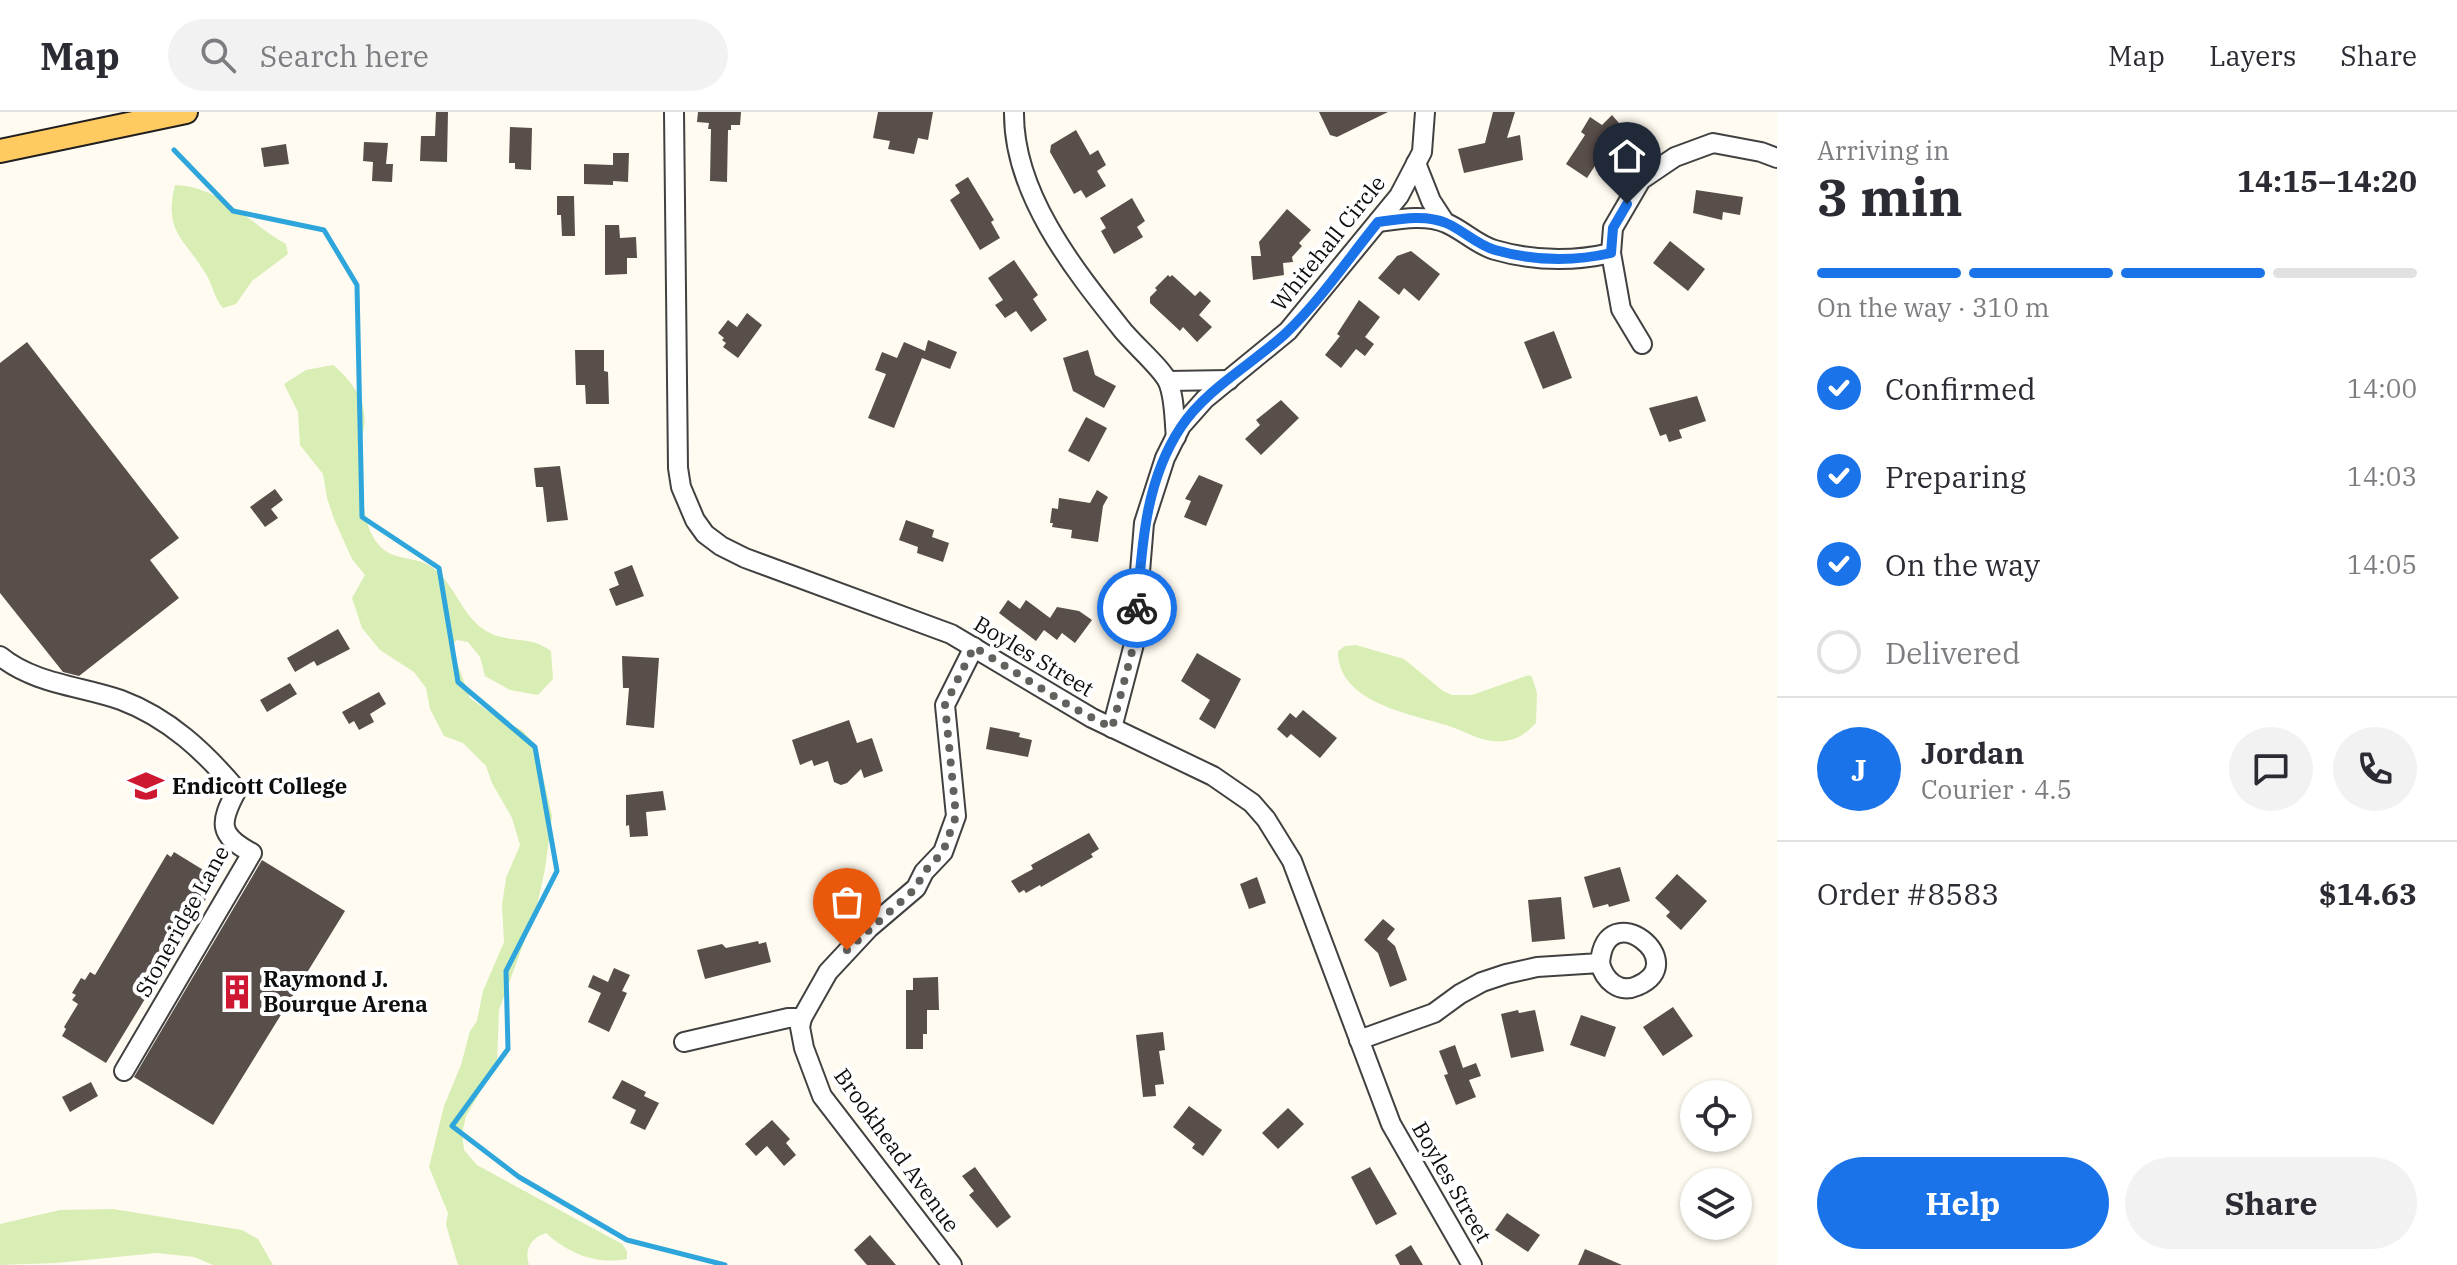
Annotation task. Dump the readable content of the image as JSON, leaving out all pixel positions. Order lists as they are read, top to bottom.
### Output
{
  "streets": {
    "street": [
      "Whitehall Circle",
      "Boyles Street",
      "Stoneridge Lane",
      "Brookhead Avenue"
    ]
  },
  "crossings": [
    ["Whitehall Circle", "Boyles Street"]
  ],
  "places": {
    "school or university": ["Endicott College"],
    "building": ["Raymond J. Bourque Arena"]
  },
  "page": {
    "header": "Map",
    "search": "Search here",
    "nav": ["Map", "Layers", "Share"],
    "heading": ["3 min", "Arriving in", "14:15–14:20"],
    "panel": [
      "Jordan",
      "Courier · 4.5",
      "Order #8583",
      "$14.63"
    ],
    "bar": "On the way · 310 m",
    "list": [
      ["Confirmed", "14:00"],
      ["Preparing", "14:03"],
      ["On the way", "14:05"],
      "Delivered"
    ],
    "round": "J",
    "buttons": ["Help", "Share"]
  }
}
